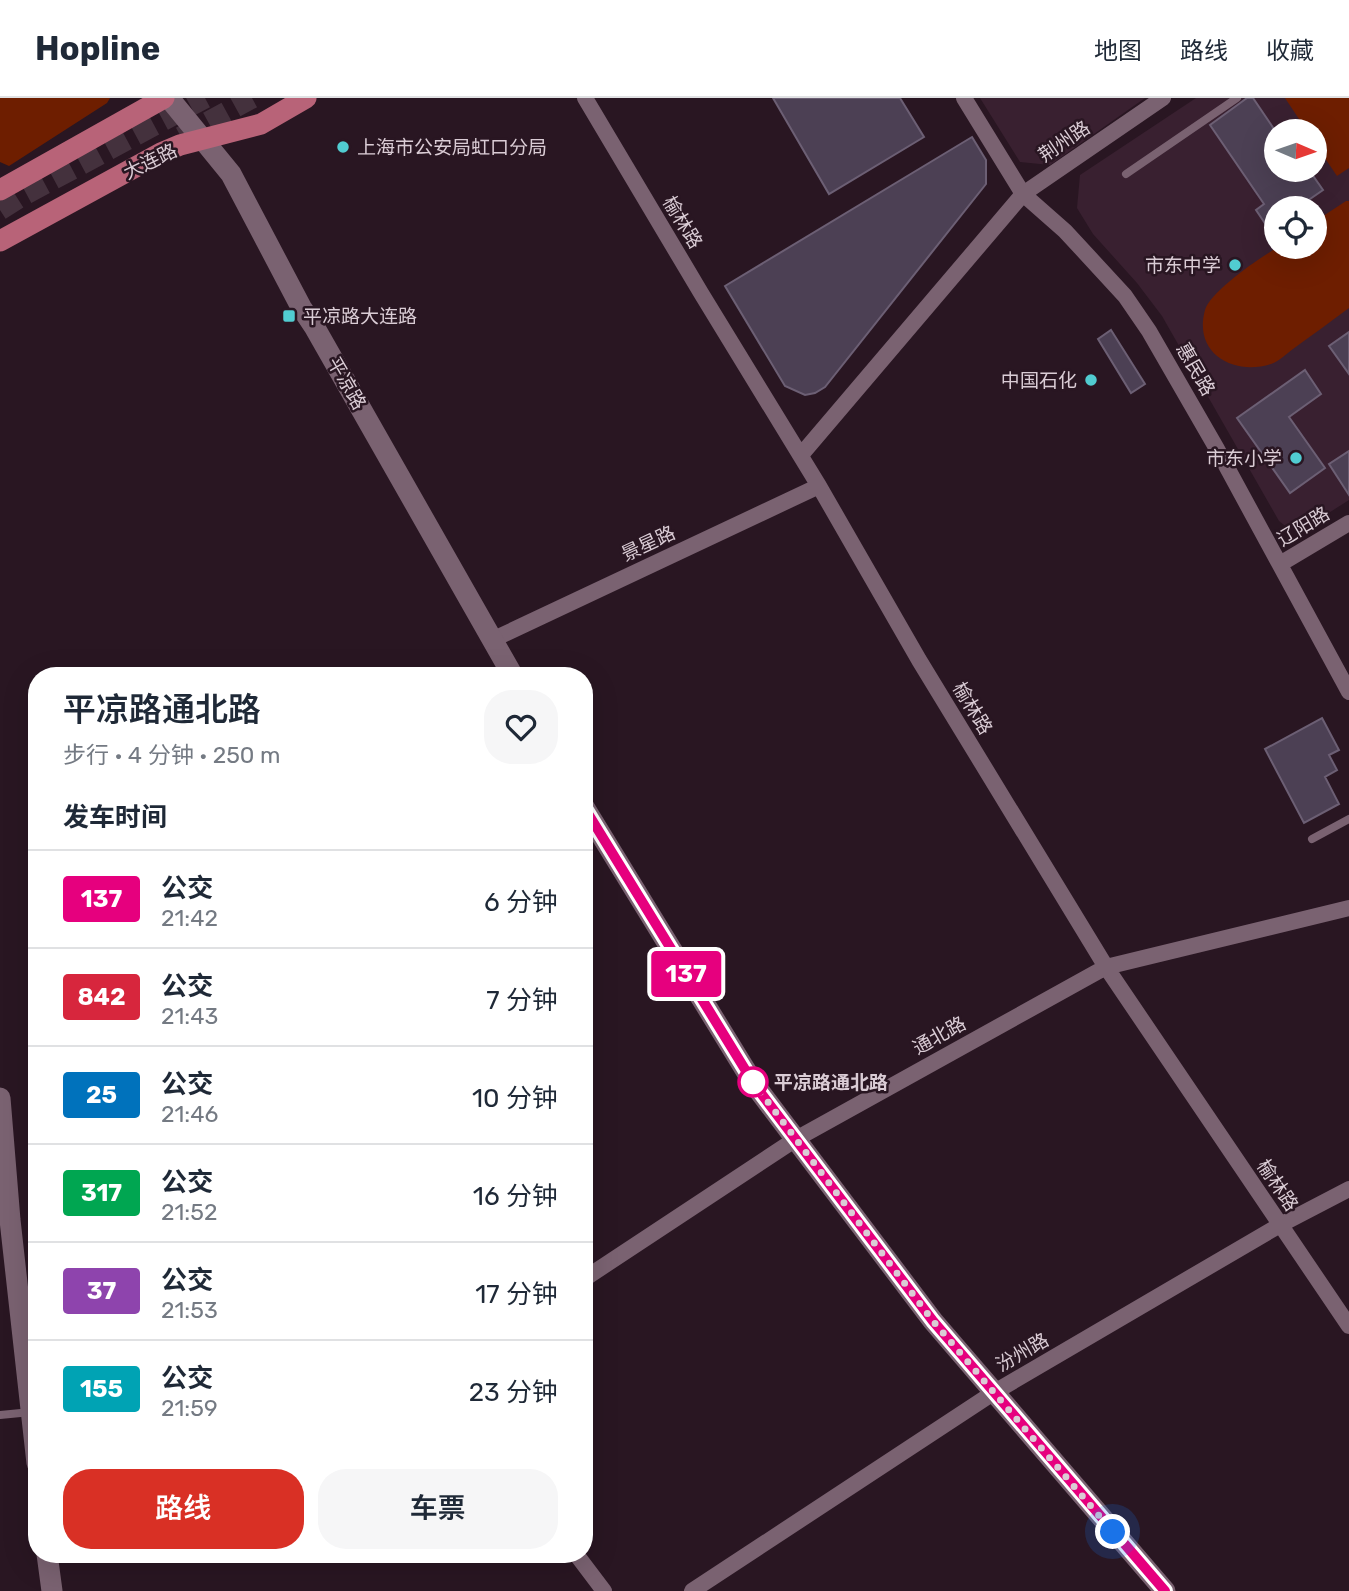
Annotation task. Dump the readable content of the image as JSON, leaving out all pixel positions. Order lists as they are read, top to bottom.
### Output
{
  "streets": {
    "main road": ["大连路", "平凉路"],
    "street": [
      "荆州路",
      "榆林路",
      "惠民路",
      "辽阳路",
      "景星路",
      "通北路",
      "汾州路"
    ]
  },
  "crossings": [
    ["荆州路", "惠民路"],
    ["大连路", "平凉路"],
    ["榆林路", "景星路"],
    ["榆林路", "通北路"],
    ["榆林路", "汾州路"],
    ["惠民路", "辽阳路"],
    ["平凉路", "景星路"]
  ],
  "places": {
    "other": [
      "上海市公安局虹口分局",
      "市东中学",
      "中国石化",
      "市东小学",
      "平凉路通北路"
    ],
    "transit": ["平凉路大连路"]
  },
  "lines": ["bus line 137"],
  "north": "right",
  "page": {
    "header": "Hopline",
    "nav": ["地图", "路线", "收藏"],
    "on_map": "137",
    "heading": [
      ["平凉路通北路", "步行 · 4 分钟 · 250 m"],
      "发车时间"
    ],
    "list": [
      {
        "mark": "137",
        "name": "公交",
        "note": "21:42",
        "value": "6 分钟"
      },
      {
        "mark": "842",
        "name": "公交",
        "note": "21:43",
        "value": "7 分钟"
      },
      {
        "mark": "25",
        "name": "公交",
        "note": "21:46",
        "value": "10 分钟"
      },
      {
        "mark": "317",
        "name": "公交",
        "note": "21:52",
        "value": "16 分钟"
      },
      {
        "mark": "37",
        "name": "公交",
        "note": "21:53",
        "value": "17 分钟"
      },
      {
        "mark": "155",
        "name": "公交",
        "note": "21:59",
        "value": "23 分钟"
      }
    ],
    "buttons": ["路线", "车票"]
  }
}
